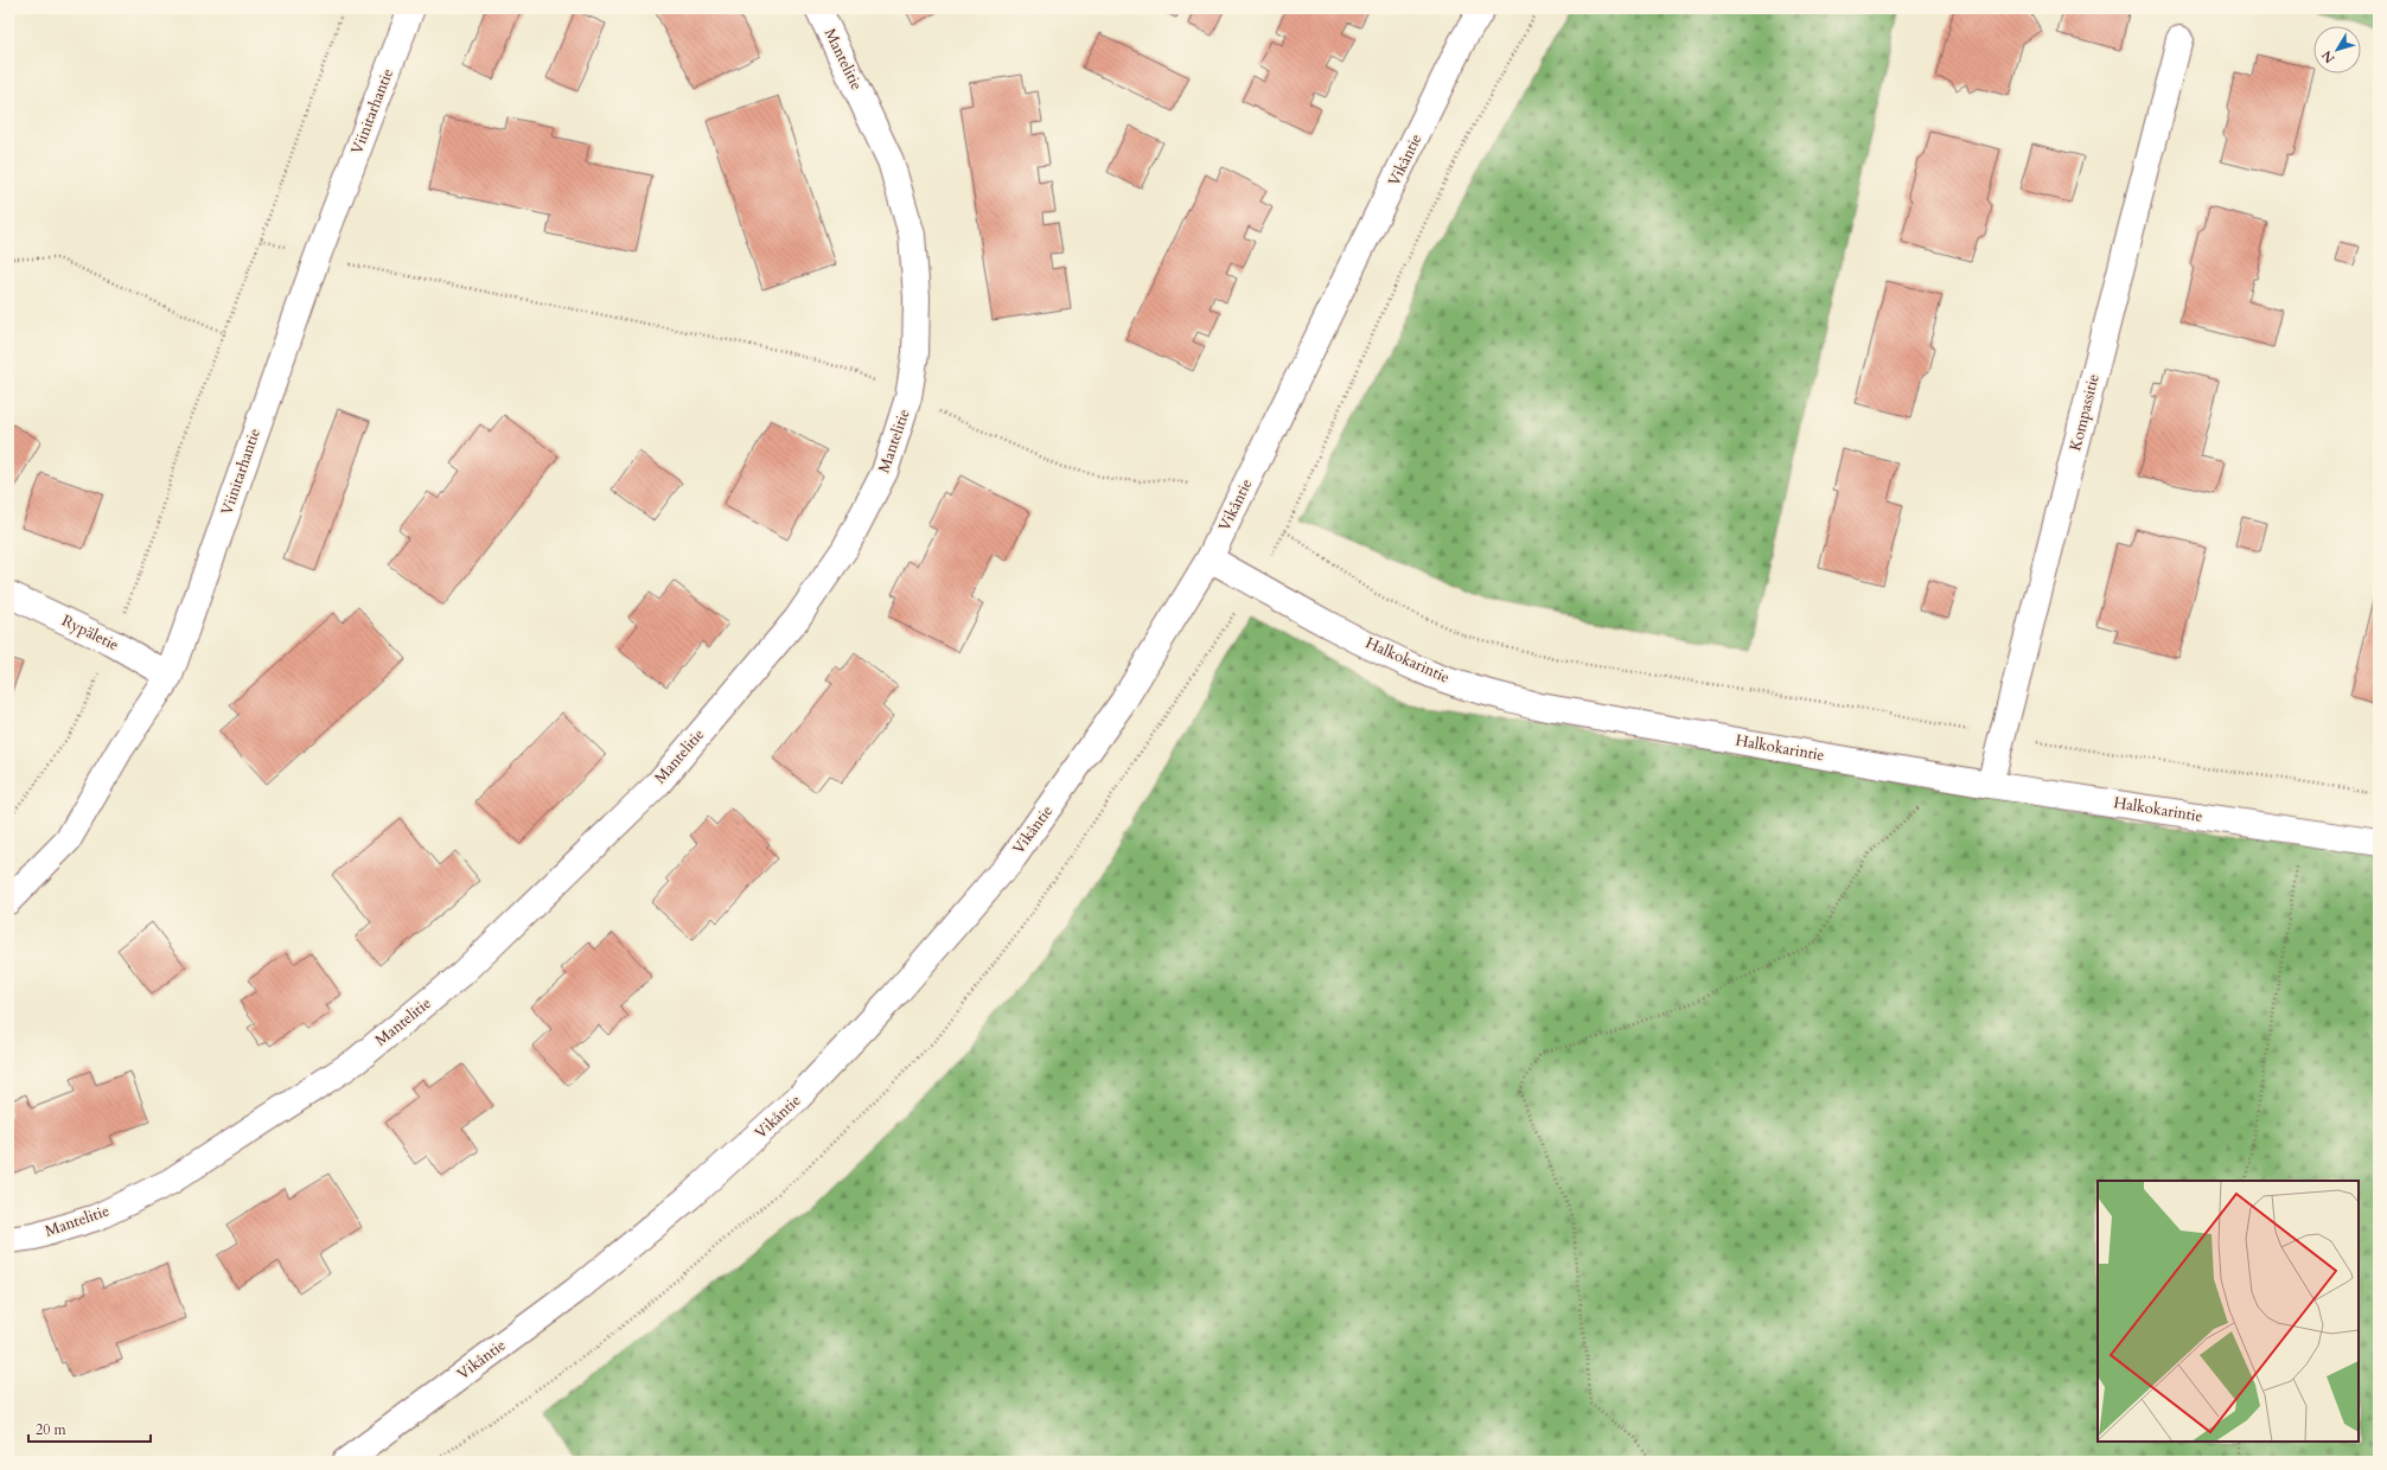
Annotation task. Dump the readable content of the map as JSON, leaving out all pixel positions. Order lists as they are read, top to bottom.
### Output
{
  "streets": {
    "street": [
      "Mantelitie",
      "Viinitarhantie",
      "Vikåntie",
      "Kompassitie",
      "Rypäletie",
      "Halkokarintie"
    ]
  },
  "crossings": [
    ["Viinitarhantie", "Rypäletie"],
    ["Vikåntie", "Halkokarintie"],
    ["Kompassitie", "Halkokarintie"]
  ],
  "scale_bar": "20 m",
  "north": "bottom left"
}
